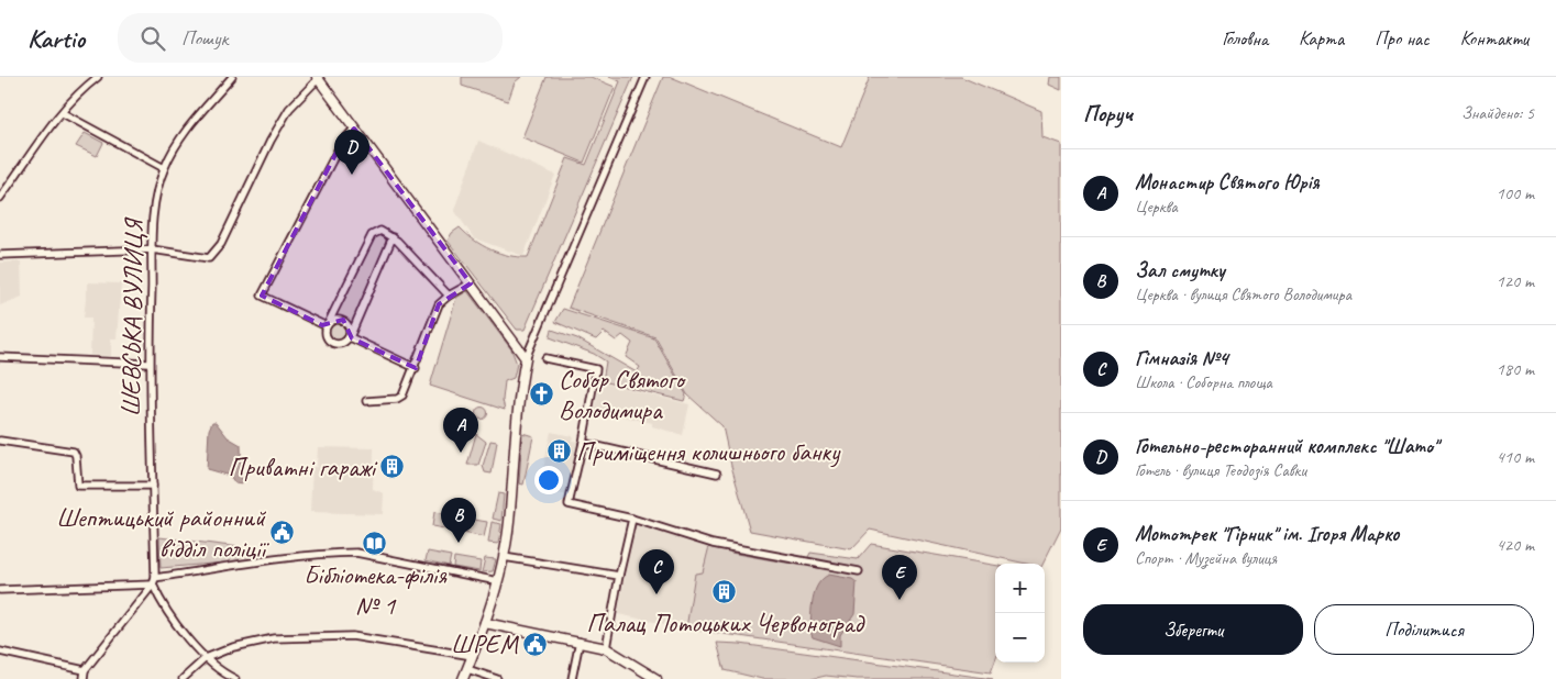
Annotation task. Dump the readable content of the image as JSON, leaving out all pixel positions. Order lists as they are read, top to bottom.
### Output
{
  "streets": {
    "street": ["ШЕВСЬКА ВУЛИЦЯ"]
  },
  "places": {
    "church": ["Собор Святого Володимира"],
    "building": ["Приміщення колишнього банку", "Приватні гаражі", "Палац Потоцьких Червоноград"],
    "public building": ["Шептицький районний відділ поліції", "ШРЕМ"],
    "library": ["Бiблiотека-фiлiя № 1"]
  },
  "page": {
    "header": "Kartio",
    "search": "Пошук",
    "nav": [
      "Головна",
      "Карта",
      "Про нас",
      "Контакти"
    ],
    "heading": ["Поруч", "Знайдено: 5"],
    "pins": [
      "D",
      "A",
      "B",
      "C",
      "E"
    ],
    "list": [
      {
        "mark": "A",
        "name": "Монастир Святого Юрія",
        "note": "Церква",
        "value": "100 m"
      },
      {
        "mark": "B",
        "name": "Зал смутку",
        "note": "Церква · вулиця Святого Володимира",
        "value": "120 m"
      },
      {
        "mark": "C",
        "name": "Гімназія №4",
        "note": "Школа · Соборна площа",
        "value": "180 m"
      },
      {
        "mark": "D",
        "name": "Готельно-ресторанний комплекс \"Шато\"",
        "note": "Готель · вулиця Теодозія Савки",
        "value": "410 m"
      },
      {
        "mark": "E",
        "name": "Мототрек \"Гірник\" ім. Ігоря Марко",
        "note": "Спорт · Музейна вулиця",
        "value": "420 m"
      }
    ],
    "map_buttons": ["+", "−"],
    "buttons": ["Зберегти", "Поділитися"]
  }
}
